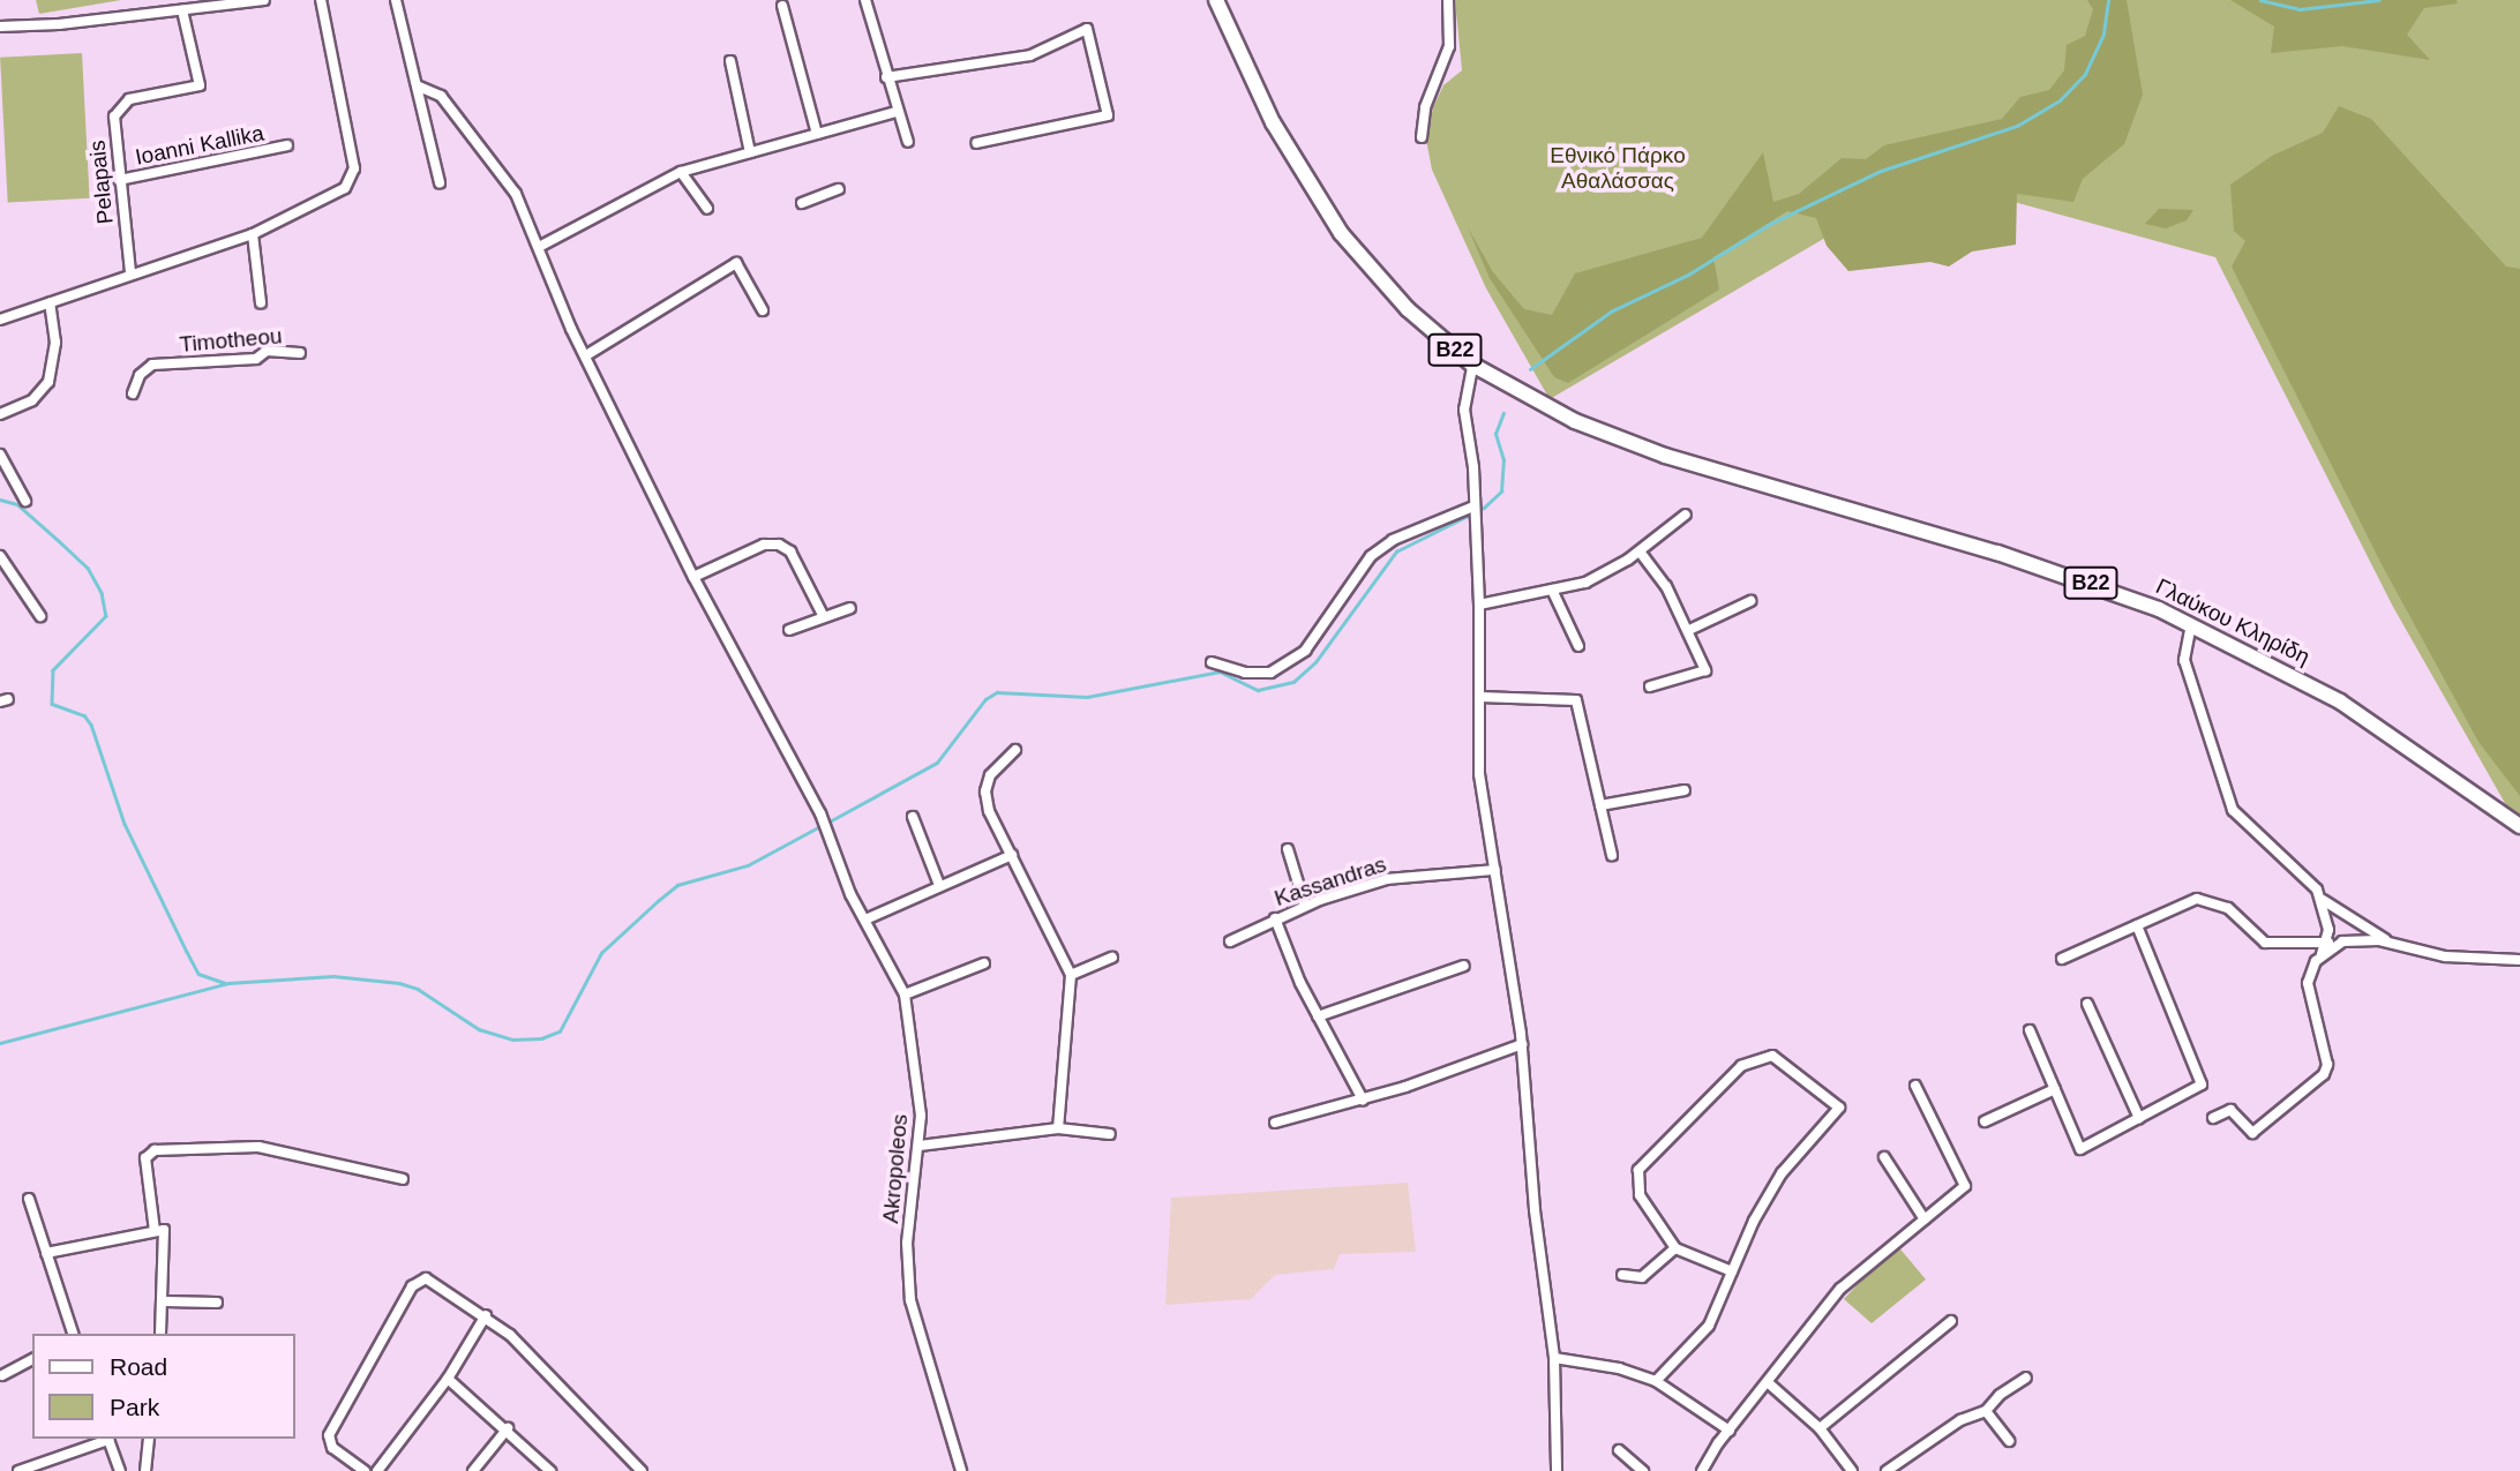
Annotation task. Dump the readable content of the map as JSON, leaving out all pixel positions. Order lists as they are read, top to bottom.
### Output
{
  "streets": {
    "main road": ["B22", "Γλαύκου Κληρίδη"],
    "street": [
      "Ioanni Kallika",
      "Pelapais",
      "Timotheou",
      "Kassandras",
      "Akropoleos"
    ]
  },
  "crossings": [
    ["Ioanni Kallika", "Pelapais"]
  ],
  "parks": ["Εθνικό Πάρκο Αθαλάσσας"],
  "legend": ["Road", "Park"]
}
